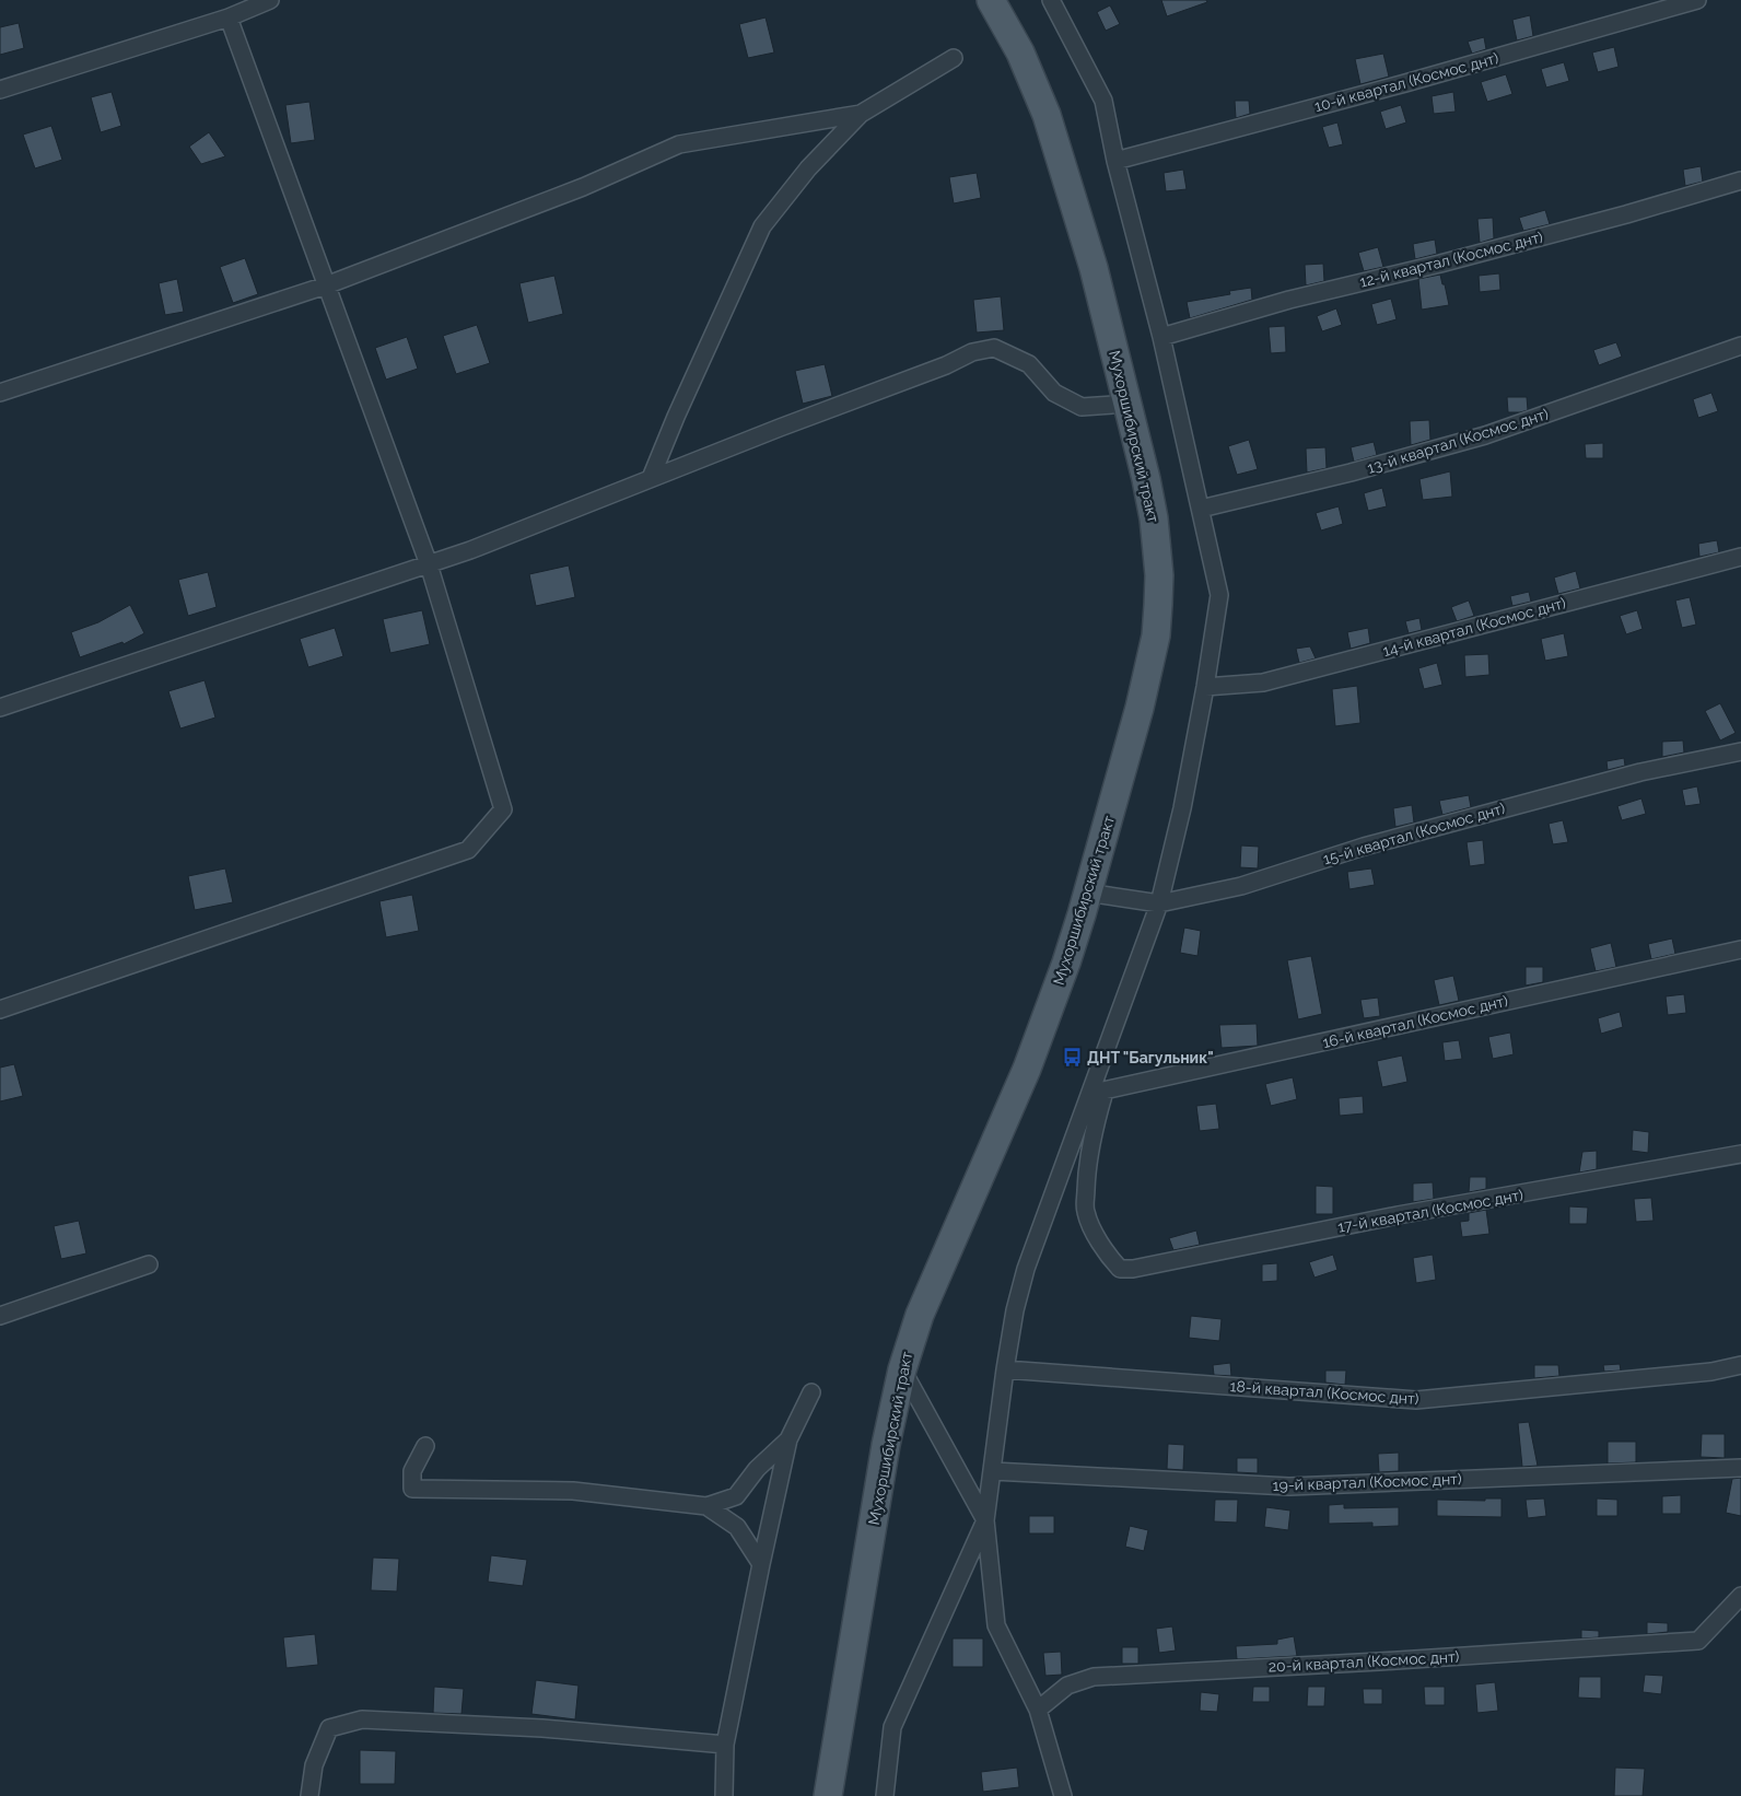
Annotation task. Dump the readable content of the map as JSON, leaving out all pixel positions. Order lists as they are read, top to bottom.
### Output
{
  "streets": {
    "main road": ["Мухоршибирский тракт"],
    "street": [
      "10-й квартал (Космос днт)",
      "12-й квартал (Космос днт)",
      "13-й квартал (Космос днт)",
      "14-й квартал (Космос днт)",
      "15-й квартал (Космос днт)",
      "16-й квартал (Космос днт)",
      "17-й квартал (Космос днт)",
      "18-й квартал (Космос днт)",
      "19-й квартал (Космос днт)",
      "20-й квартал (Космос днт)"
    ]
  },
  "crossings": [
    ["Мухоршибирский тракт", "15-й квартал (Космос днт)"],
    ["16-й квартал (Космос днт)", "17-й квартал (Космос днт)"]
  ],
  "places": {
    "bus stop": ["ДНТ \"Багульник\""]
  }
}
